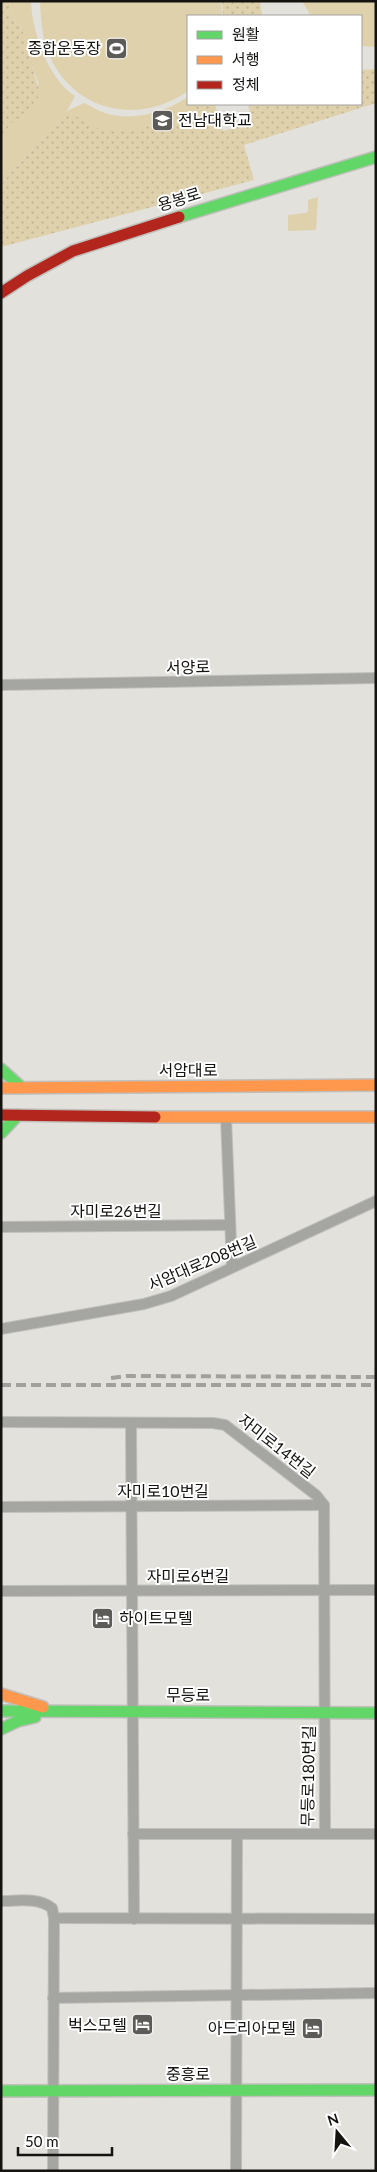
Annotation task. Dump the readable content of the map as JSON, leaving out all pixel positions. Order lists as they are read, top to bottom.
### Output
{
  "streets": {
    "main road": [
      "용봉로",
      "서암대로",
      "무등로",
      "중흥로"
    ],
    "street": [
      "서양로",
      "자미로26번길",
      "서암대로208번길",
      "자미로14번길",
      "자미로10번길",
      "자미로6번길",
      "무등로180번길"
    ]
  },
  "crossings": [
    ["자미로14번길", "자미로10번길"],
    ["자미로6번길", "무등로180번길"],
    ["무등로", "무등로180번길"]
  ],
  "places": {
    "sports": ["종합운동장"],
    "school or university": ["전남대학교"],
    "hotel": ["하이트모텔", "벅스모텔", "아드리아모텔"]
  },
  "legend": ["원활", "서행", "정체"],
  "scale_bar": "50 m",
  "north": "top"
}
